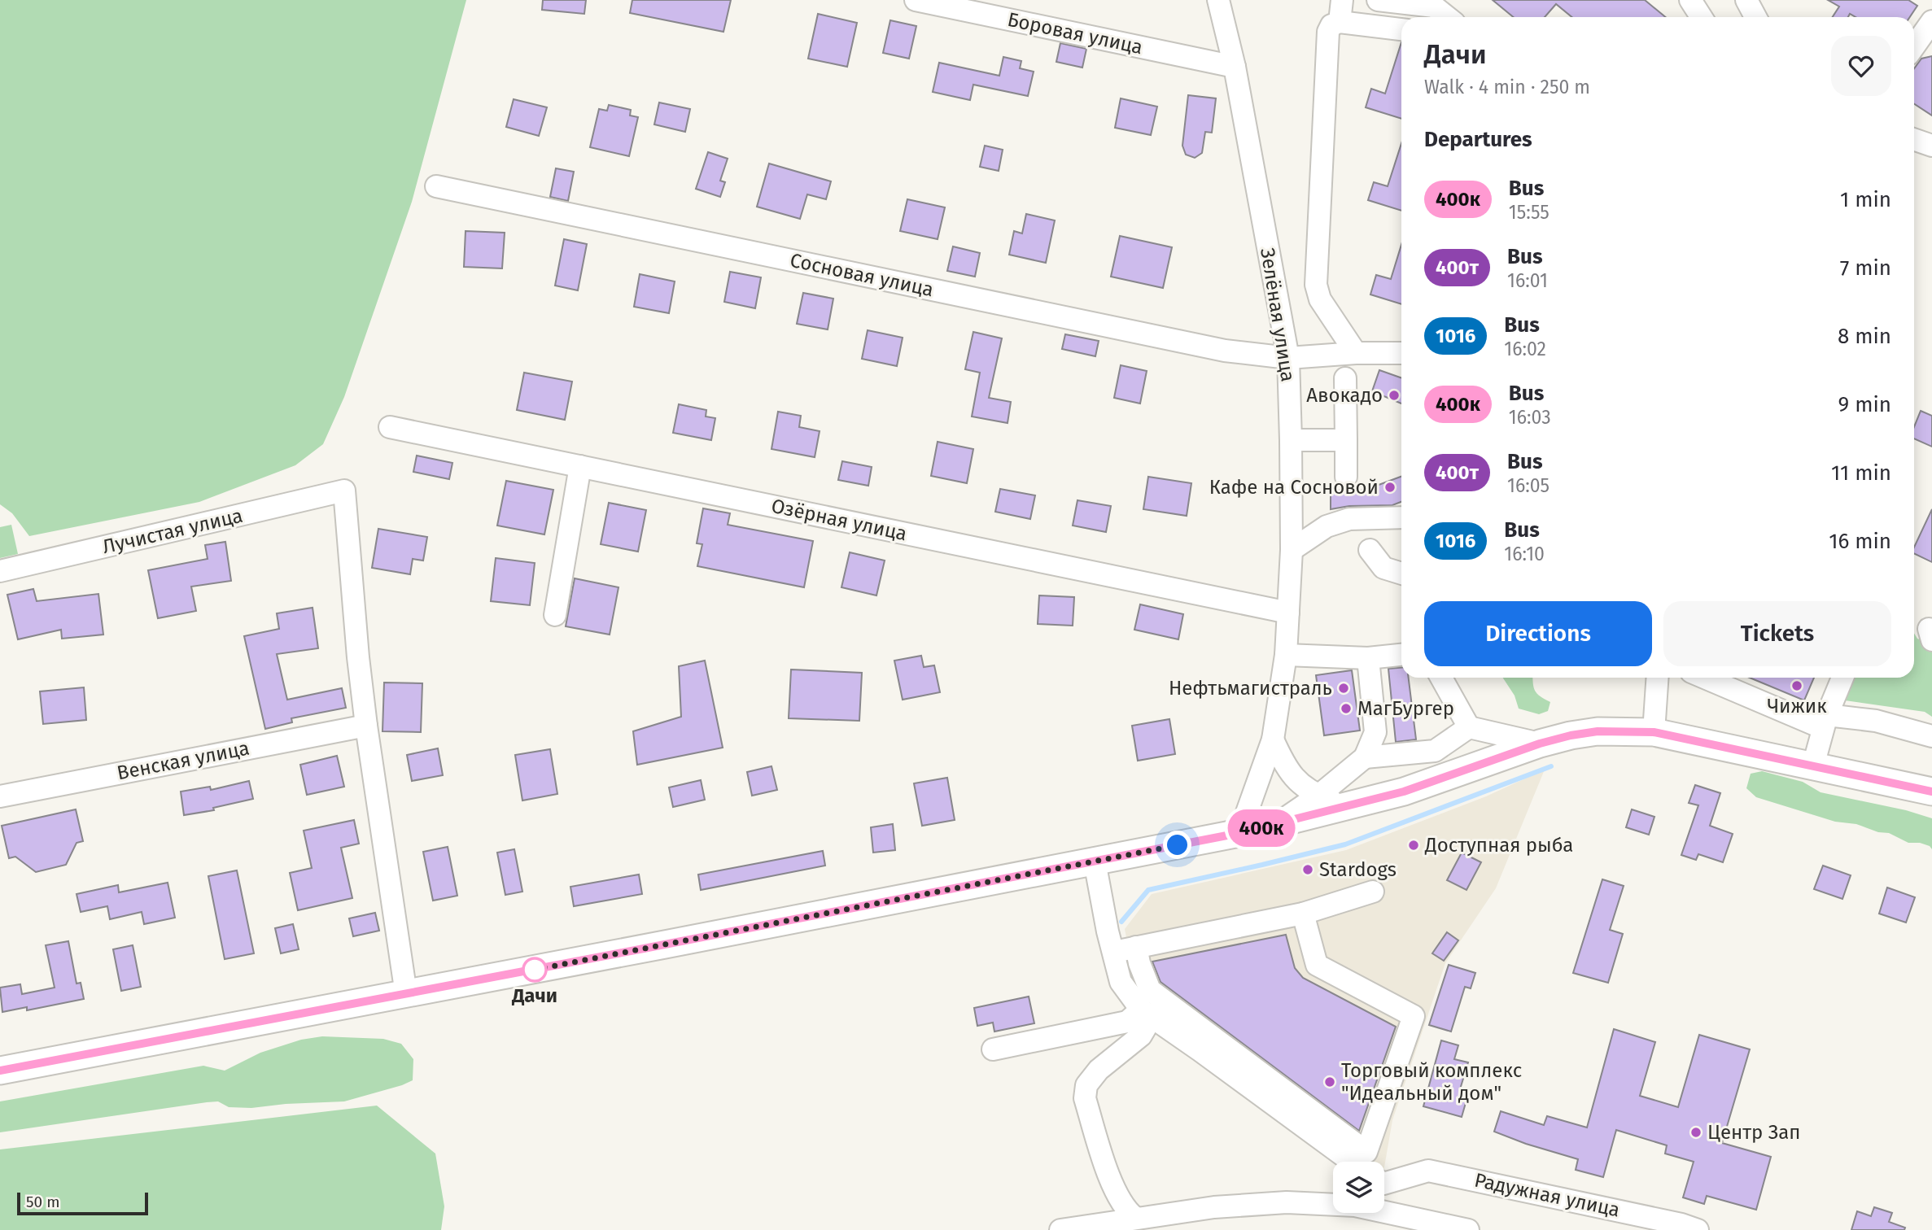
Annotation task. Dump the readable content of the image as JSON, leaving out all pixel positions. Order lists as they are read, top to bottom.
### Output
{
  "streets": {
    "street": [
      "Боровая улица",
      "Сосновая улица",
      "Зелёная улица",
      "Озёрная улица",
      "Лучистая улица",
      "Венская улица",
      "Радужная улица"
    ]
  },
  "crossings": [
    ["Боровая улица", "Зелёная улица"],
    ["Сосновая улица", "Зелёная улица"],
    ["Зелёная улица", "Озёрная улица"],
    ["Лучистая улица", "Венская улица"]
  ],
  "places": [
    "Авокадо",
    "Кафе на Сосновой",
    "Чижик",
    "Нефтьмагистраль",
    "МагБургер",
    "Доступная рыба",
    "Stardogs",
    "Дачи",
    "Торговый комплекс \"Идеальный дом\"",
    "Центр Зап"
  ],
  "lines": ["bus line 400к"],
  "scale_bar": "50 m",
  "page": {
    "on_map": "400к",
    "heading": [
      ["Дачи", "Walk · 4 min · 250 m"],
      "Departures"
    ],
    "list": [
      {
        "mark": "400к",
        "name": "Bus",
        "note": "15:55",
        "value": "1 min"
      },
      {
        "mark": "400т",
        "name": "Bus",
        "note": "16:01",
        "value": "7 min"
      },
      {
        "mark": "1016",
        "name": "Bus",
        "note": "16:02",
        "value": "8 min"
      },
      {
        "mark": "400к",
        "name": "Bus",
        "note": "16:03",
        "value": "9 min"
      },
      {
        "mark": "400т",
        "name": "Bus",
        "note": "16:05",
        "value": "11 min"
      },
      {
        "mark": "1016",
        "name": "Bus",
        "note": "16:10",
        "value": "16 min"
      }
    ],
    "buttons": ["Directions", "Tickets"],
    "scale": "50 m"
  }
}
